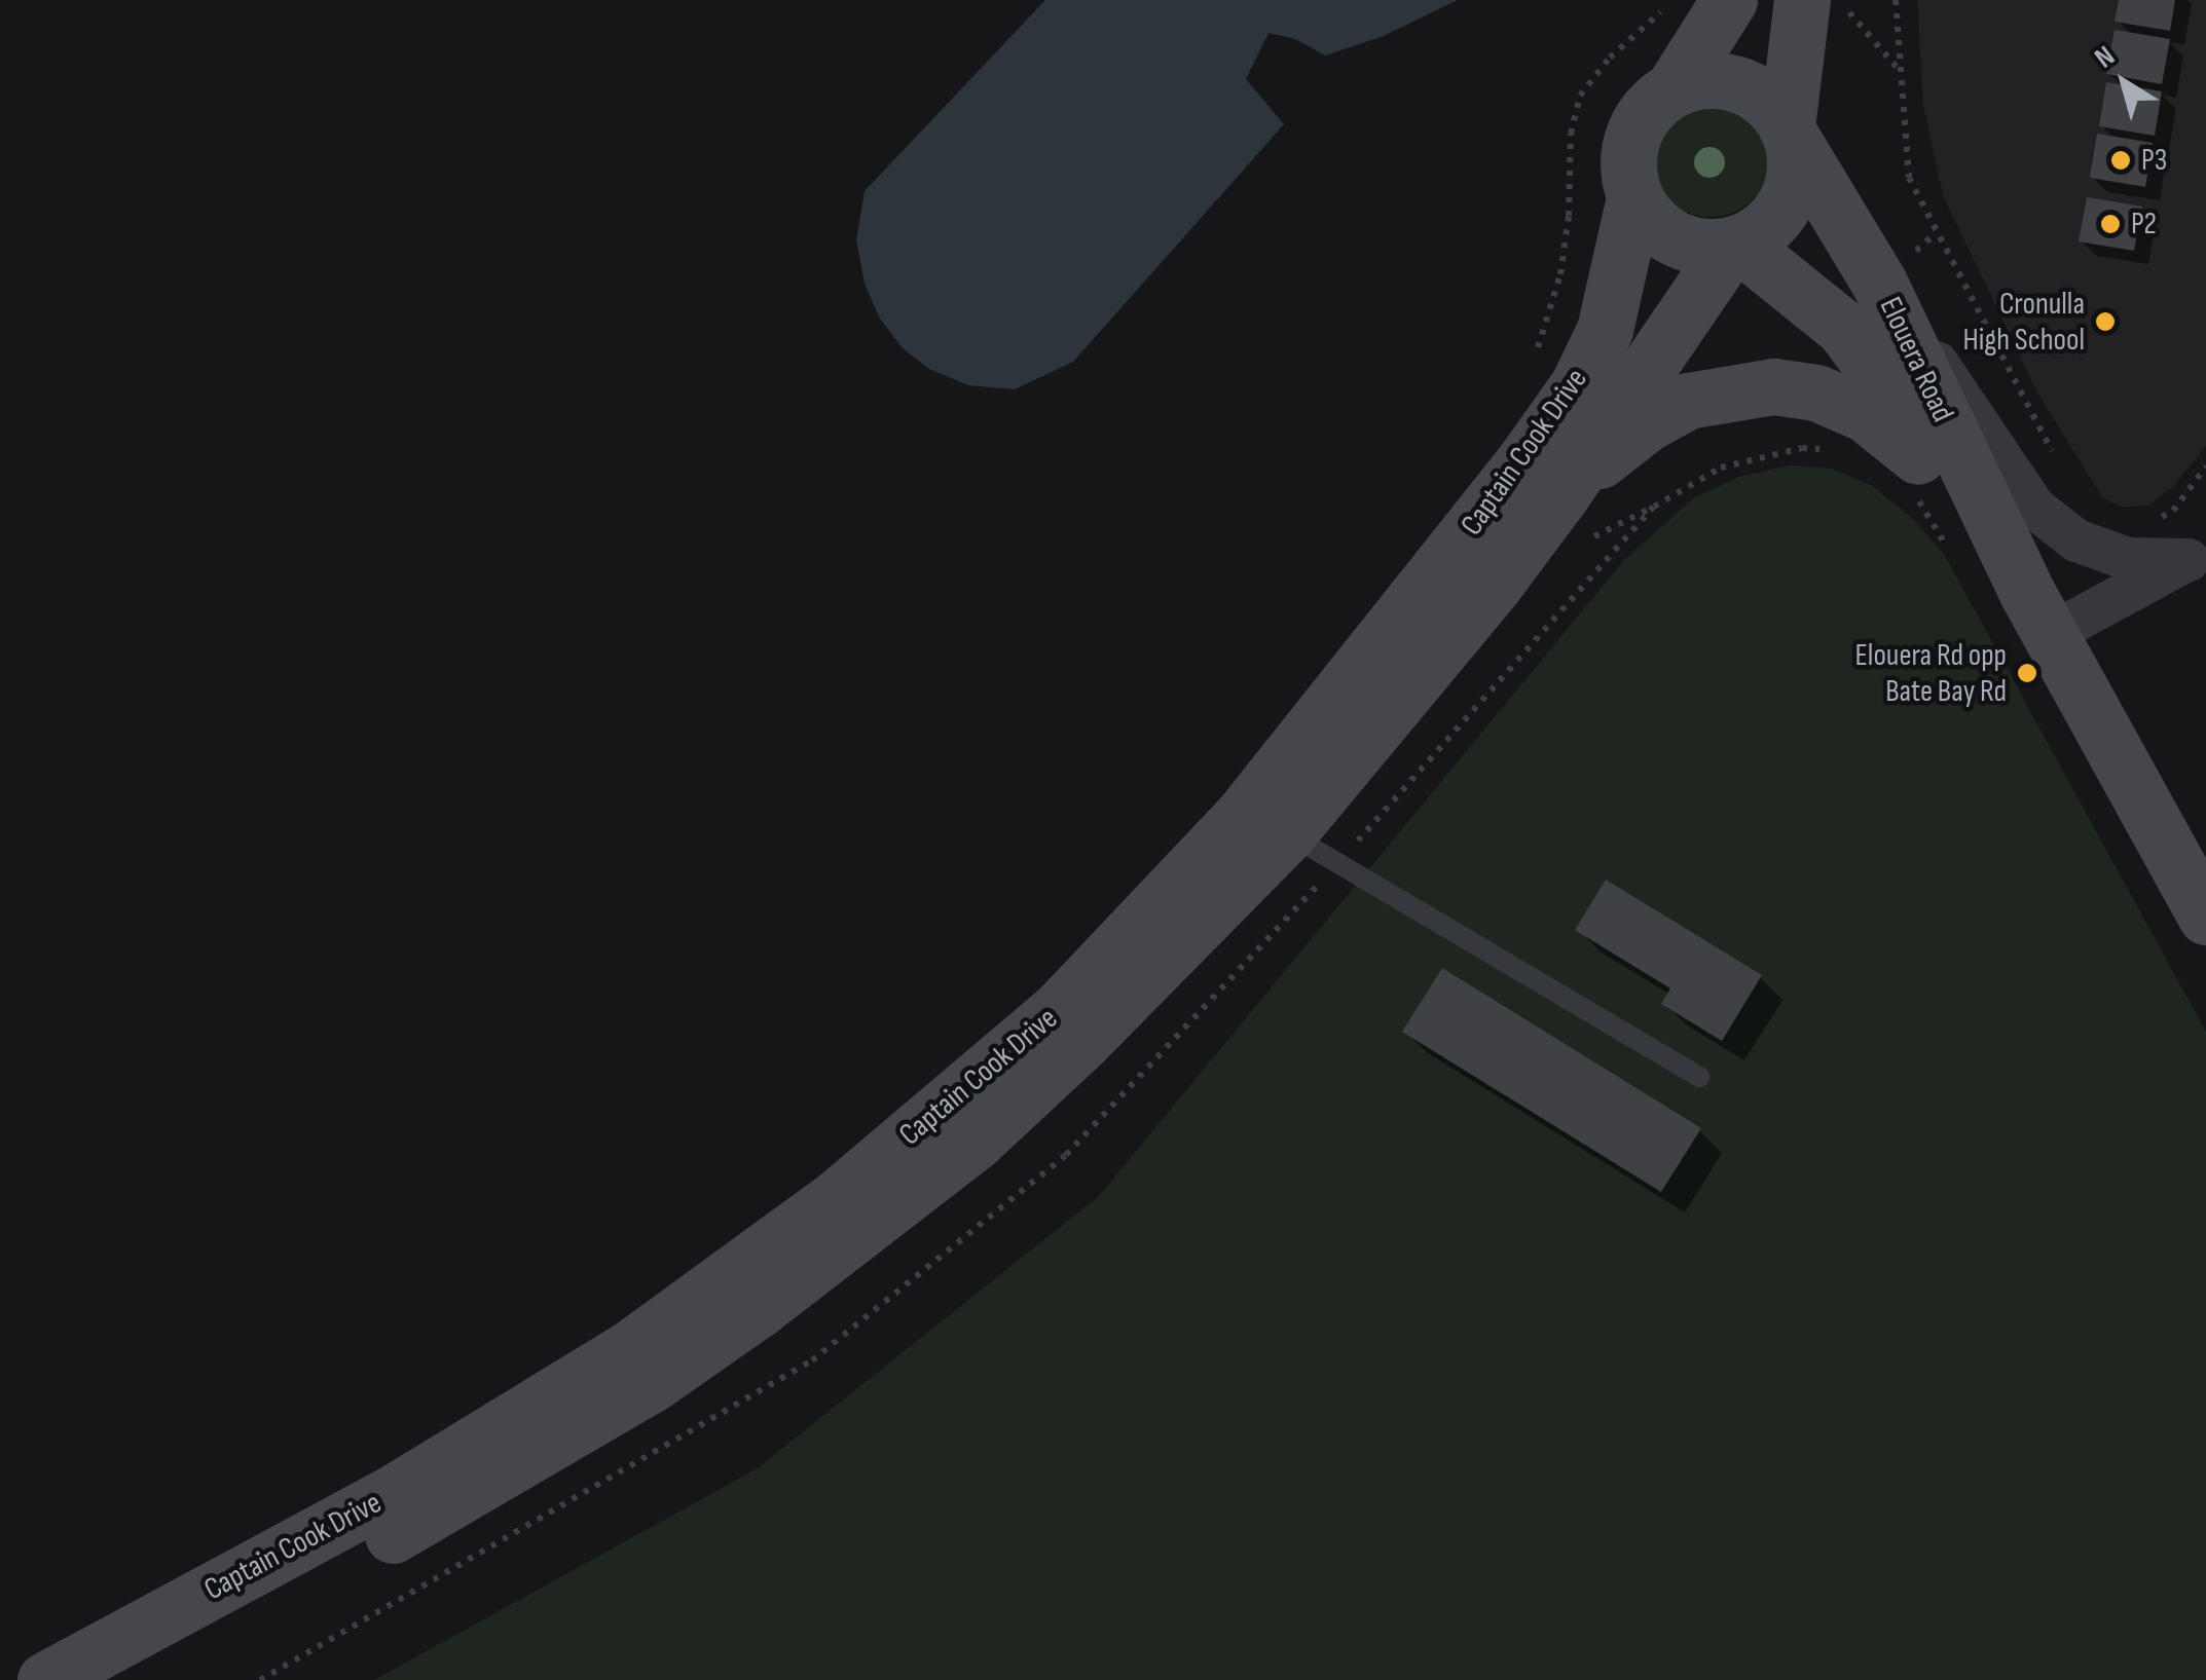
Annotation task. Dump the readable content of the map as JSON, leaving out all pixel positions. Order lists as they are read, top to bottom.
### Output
{
  "streets": {
    "main road": ["Elouera Road", "Captain Cook Drive"]
  },
  "crossings": [
    ["Elouera Road", "Captain Cook Drive"]
  ],
  "places": [
    "P3",
    "P2",
    "Cronulla High School",
    "Elouera Rd opp Bate Bay Rd"
  ],
  "north": "top left"
}
